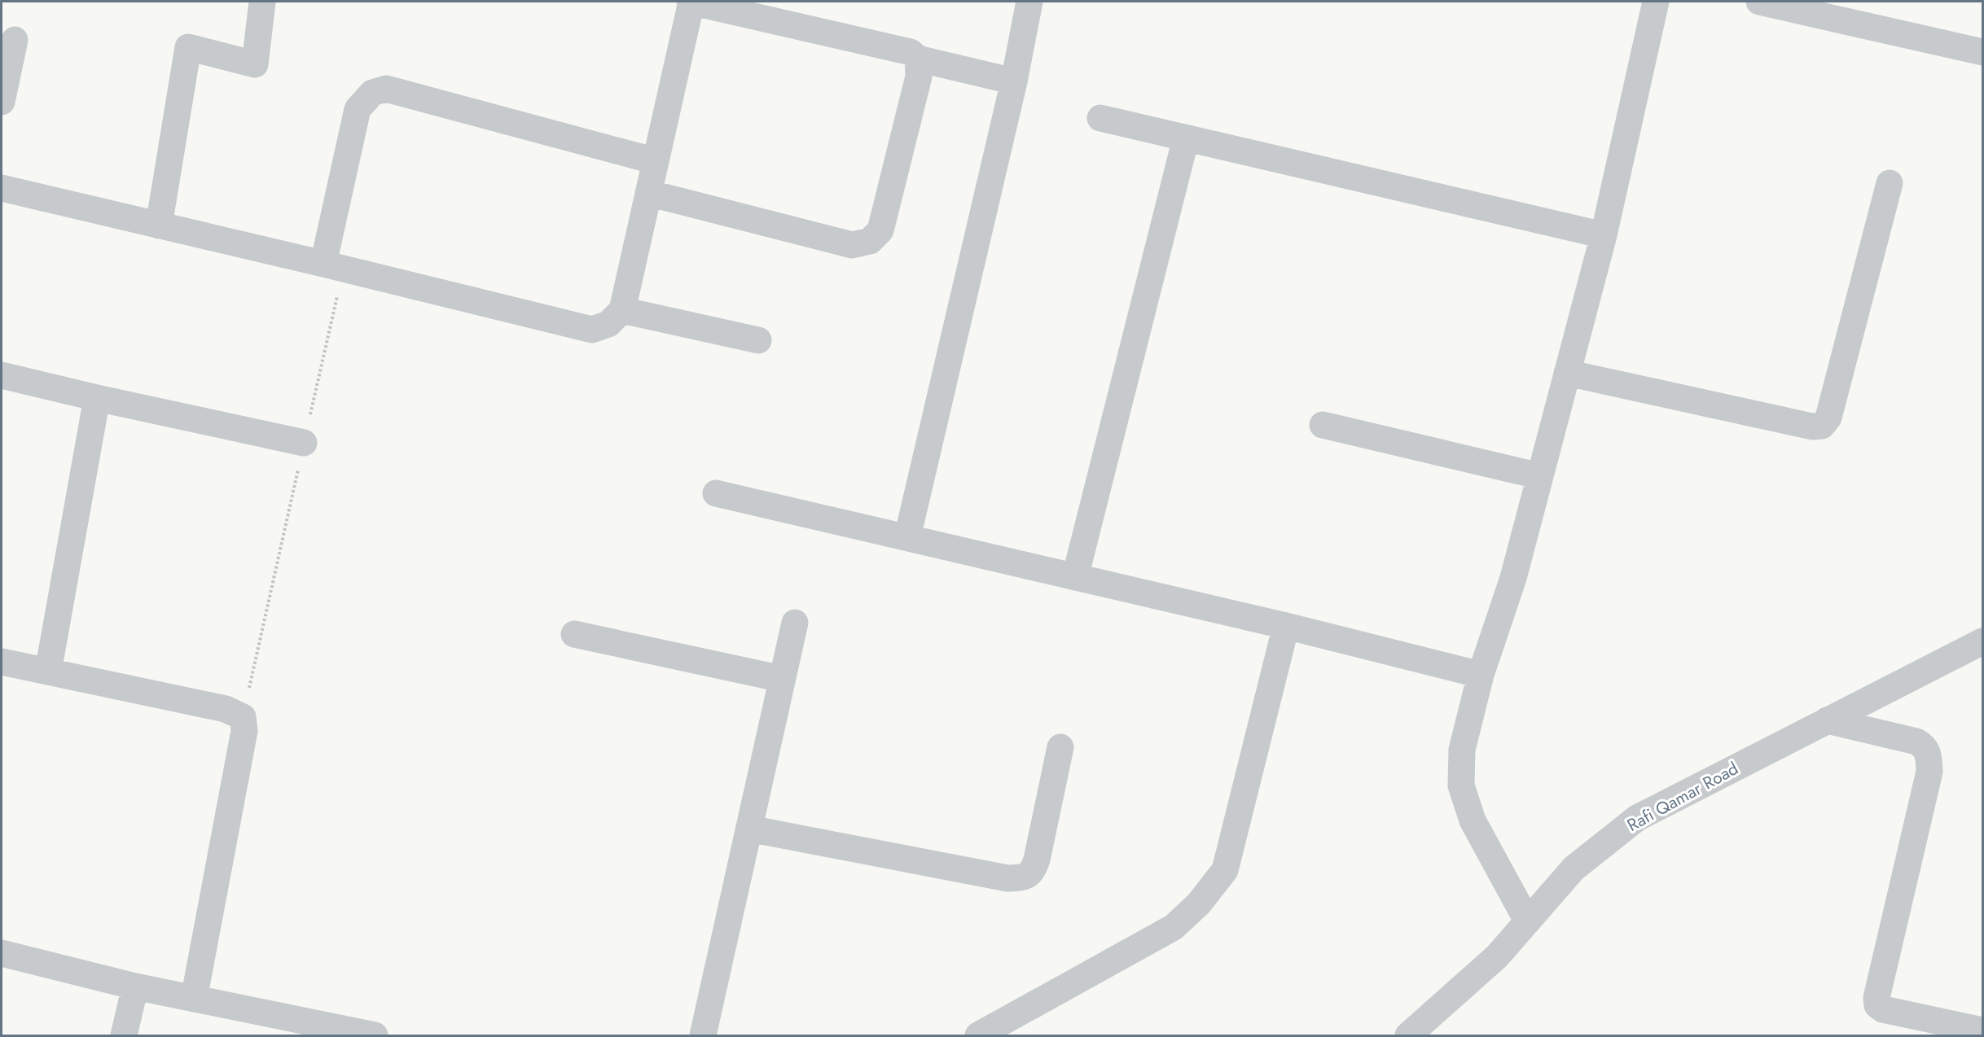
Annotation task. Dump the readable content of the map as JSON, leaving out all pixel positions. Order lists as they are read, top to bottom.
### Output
{
  "streets": {
    "street": ["Rafi Qamar Road"]
  }
}
